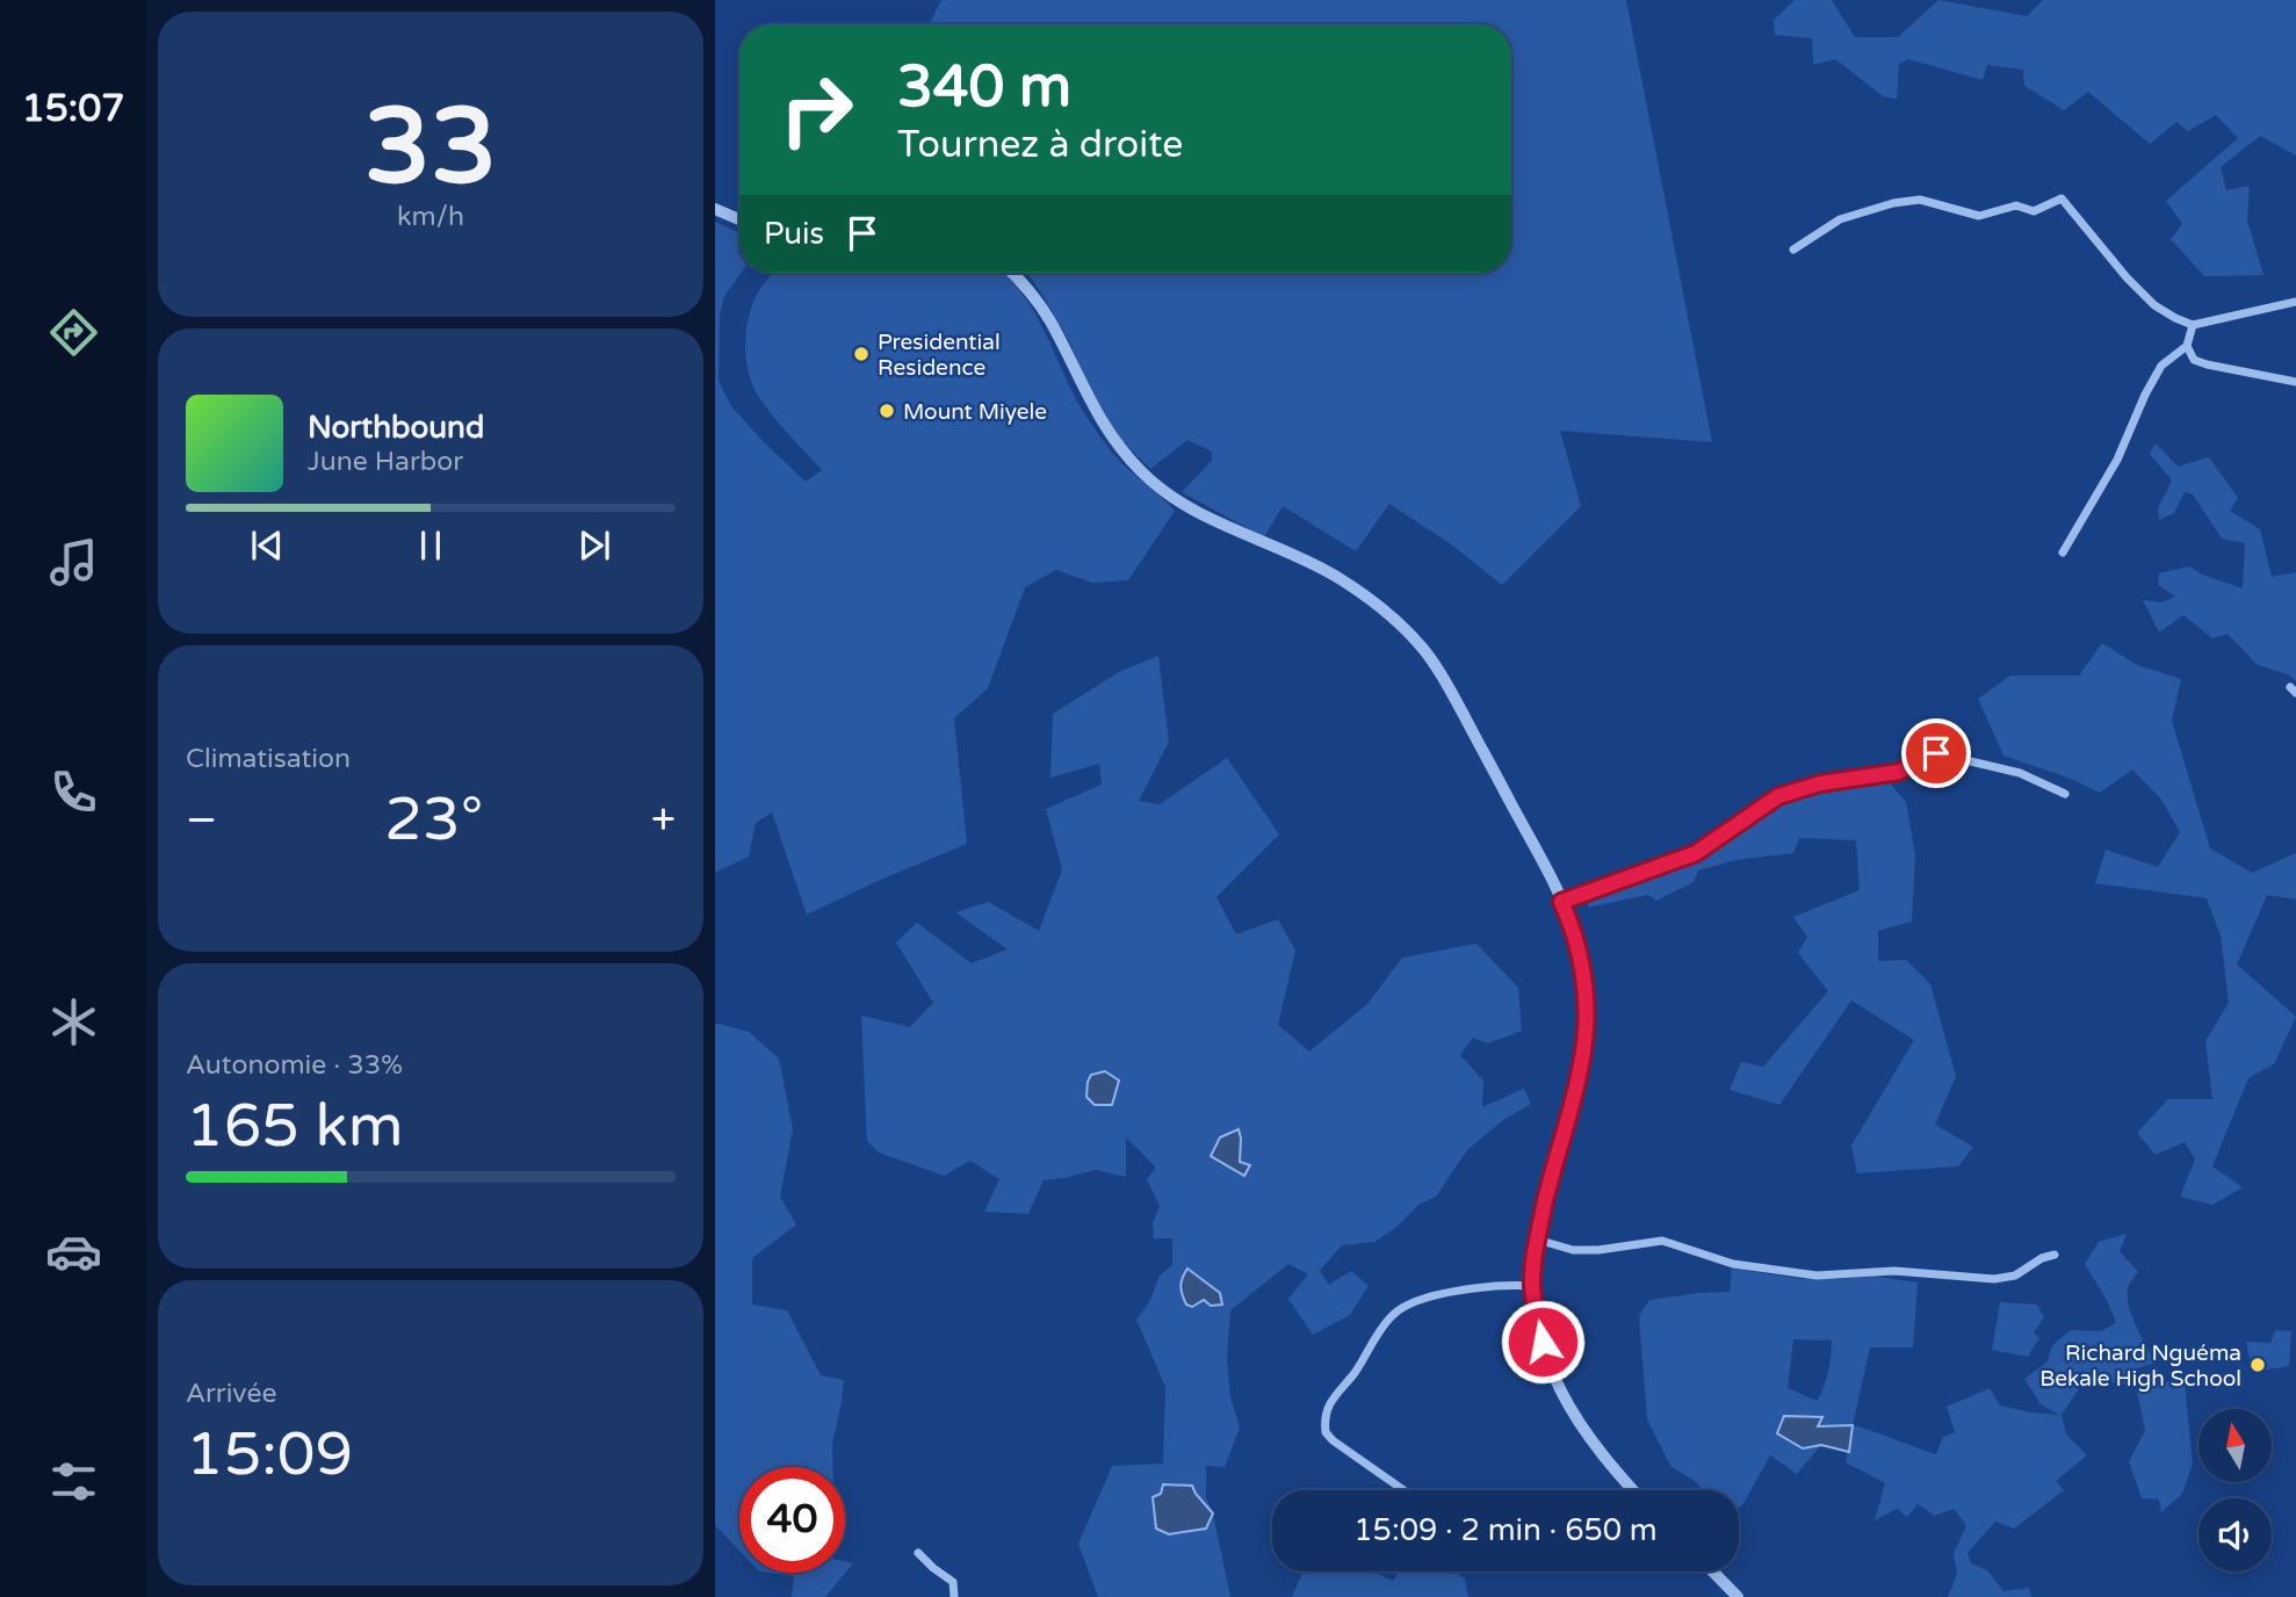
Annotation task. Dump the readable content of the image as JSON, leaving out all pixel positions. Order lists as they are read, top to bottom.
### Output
{
  "places": ["Presidential Residence", "Mount Miyele", "Richard Nguéma Bekale High School"],
  "north": "top",
  "page": {
    "tabs": "15:07",
    "tile": [
      ["33", "km/h"],
      "Climatisation",
      ["Autonomie · 33%", "165 km"],
      ["Arrivée", "15:09"]
    ],
    "turn": ["340 m", "Tournez à droite"],
    "then": "Puis",
    "song": ["Northbound", "June Harbor"],
    "heat": ["−", "23°", "+"],
    "limit": "40",
    "trip": "15:09 · 2 min · 650 m"
  }
}
